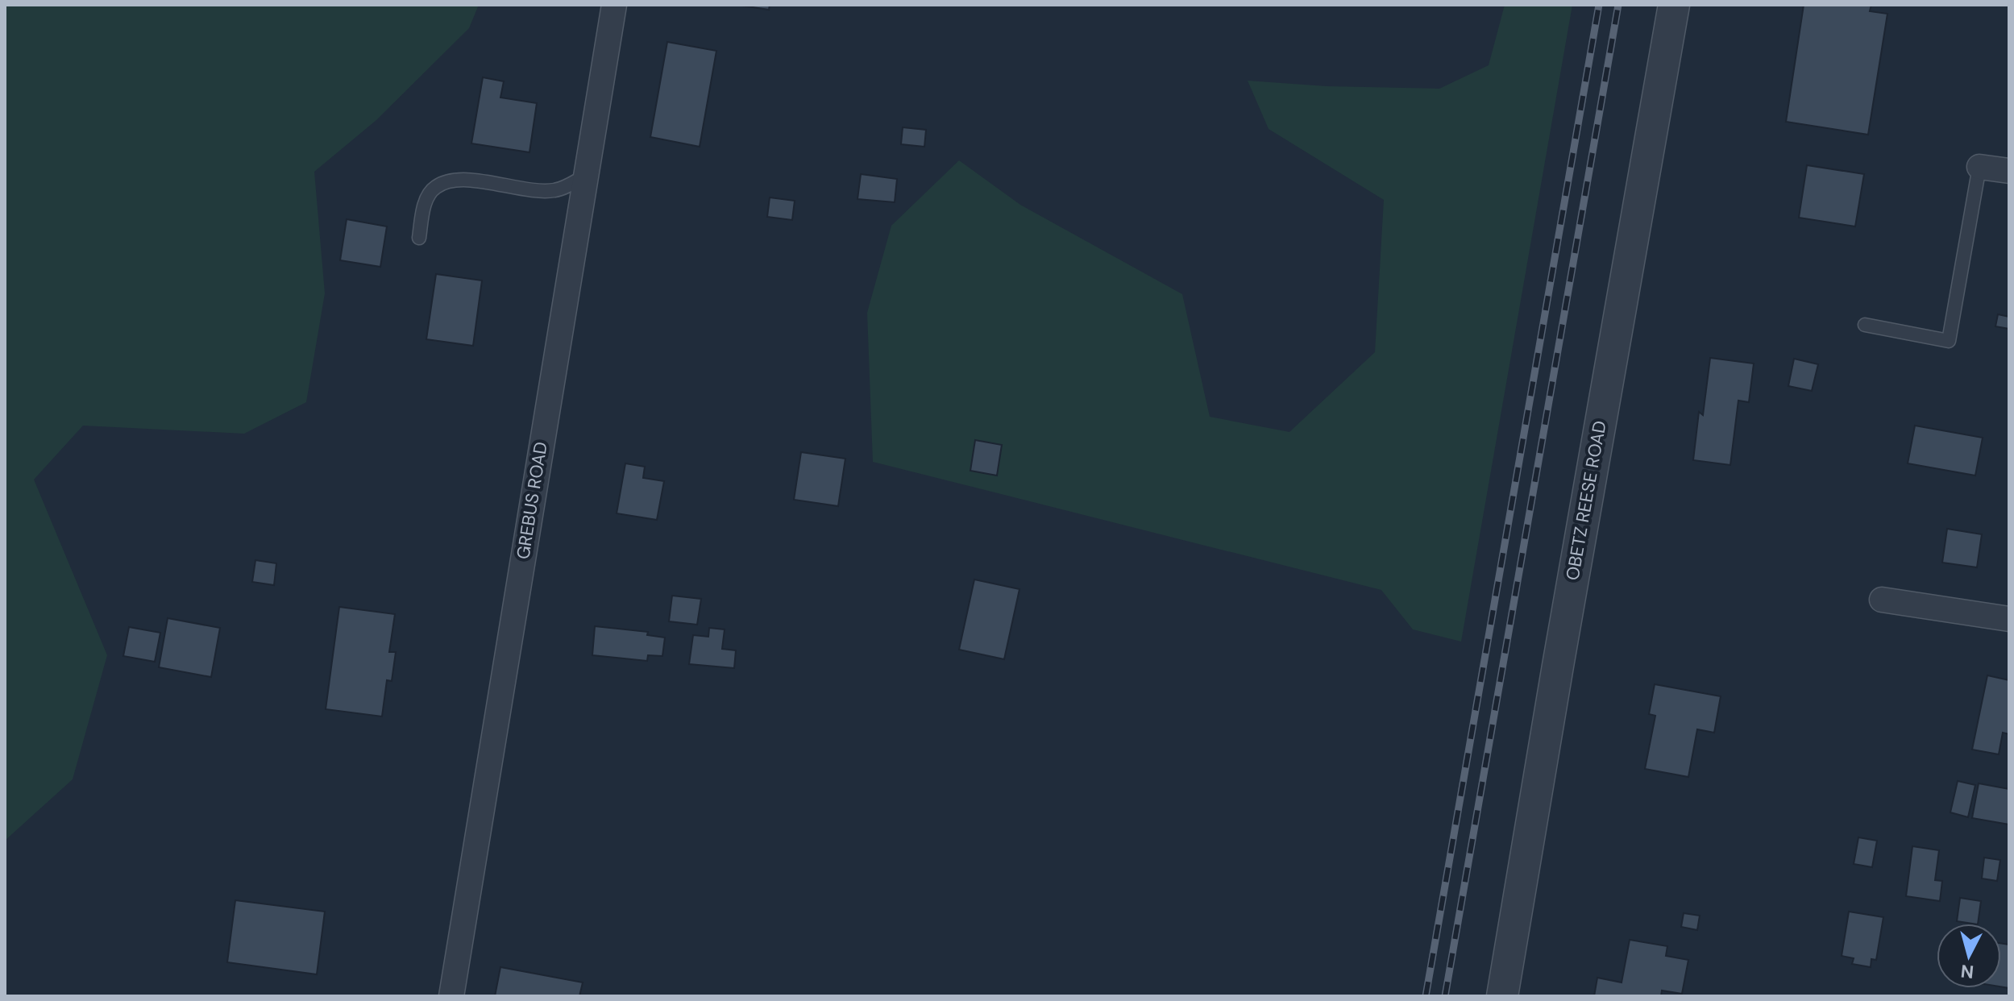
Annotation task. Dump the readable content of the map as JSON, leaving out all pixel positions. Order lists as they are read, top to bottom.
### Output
{
  "streets": {
    "street": ["GREBUS ROAD", "OBETZ REESE ROAD"]
  },
  "north": "bottom"
}
